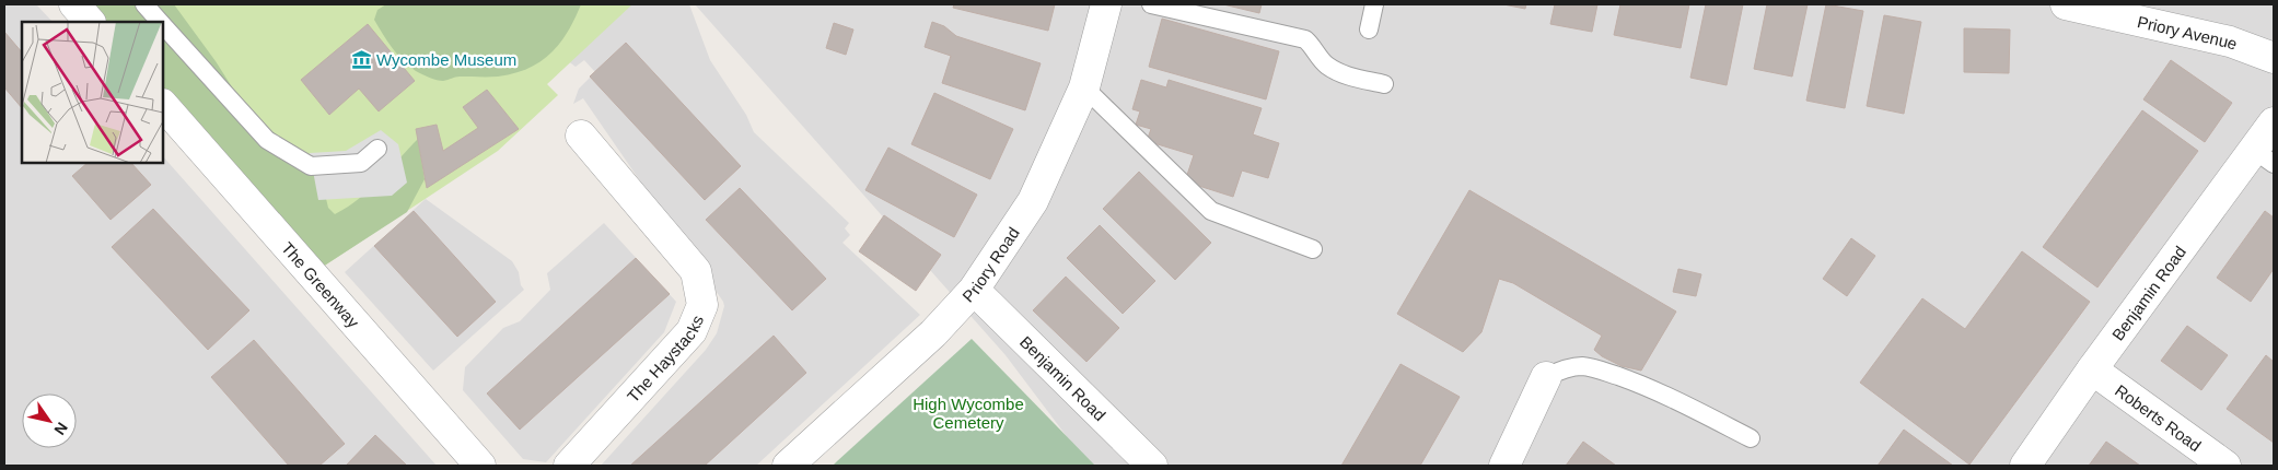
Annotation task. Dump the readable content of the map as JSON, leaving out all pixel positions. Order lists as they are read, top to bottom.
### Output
{
  "streets": {
    "street": [
      "Priory Avenue",
      "Priory Road",
      "The Greenway",
      "Benjamin Road",
      "The Haystacks",
      "Roberts Road"
    ]
  },
  "crossings": [
    ["Priory Road", "Benjamin Road"],
    ["Benjamin Road", "Roberts Road"]
  ],
  "parks": ["High Wycombe Cemetery"],
  "places": {
    "museum": ["Wycombe Museum"]
  },
  "north": "bottom right"
}
